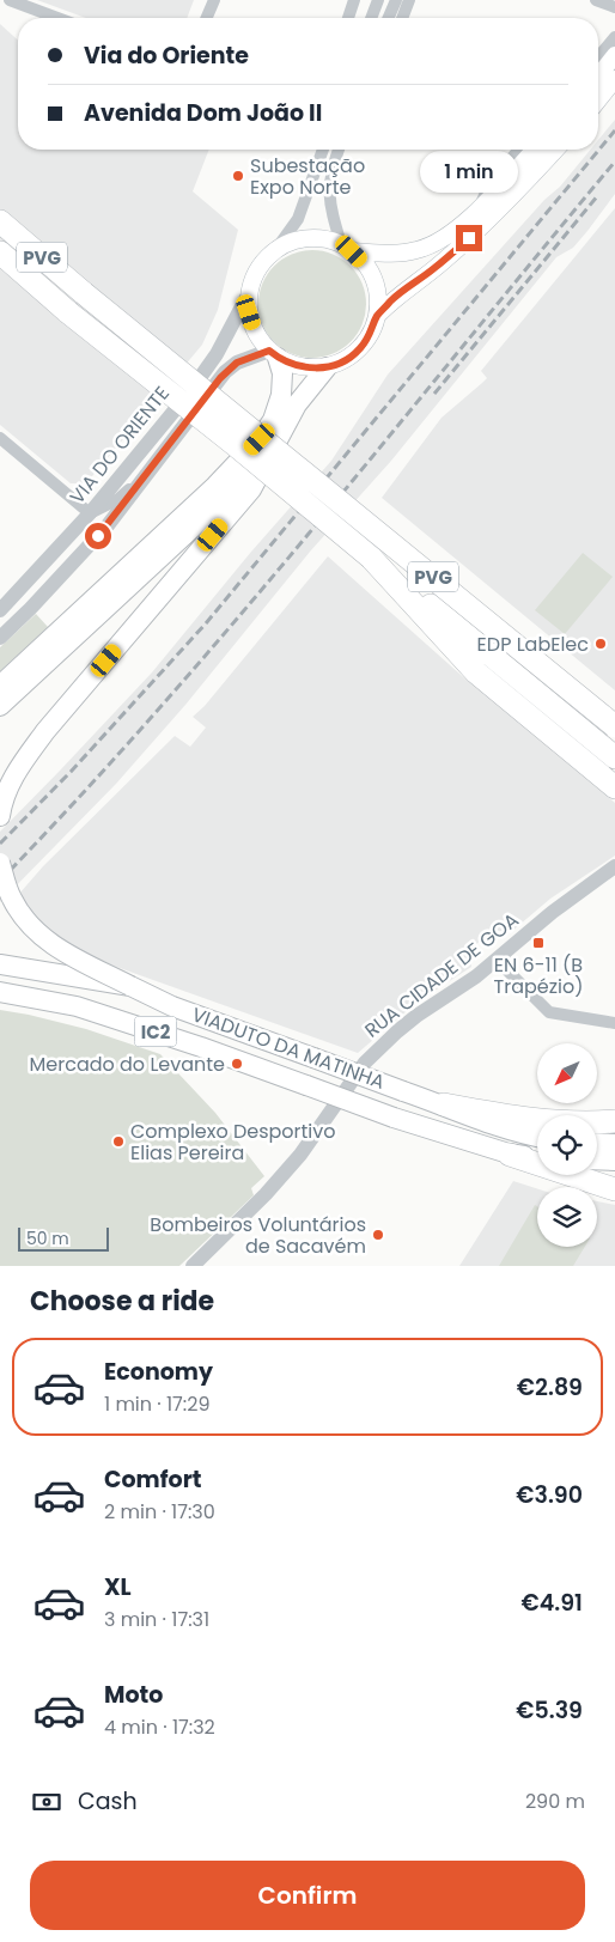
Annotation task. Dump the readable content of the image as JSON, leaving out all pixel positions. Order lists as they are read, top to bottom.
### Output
{
  "streets": {
    "highway": ["PVG", "IC2", "VIADUTO DA MATINHA"],
    "street": ["VIA DO ORIENTE", "RUA CIDADE DE GOA"]
  },
  "crossings": [
    ["IC2", "VIADUTO DA MATINHA"]
  ],
  "places": {
    "other": [
      "Subestação Expo Norte",
      "EDP LabElec",
      "Mercado do Levante",
      "Complexo Desportivo Elias Pereira",
      "Bombeiros Voluntários de Sacavém"
    ],
    "transit": ["EN 6-11 (B Trapézio)"]
  },
  "scale_bar": "50 m",
  "north": "bottom left",
  "page": {
    "banner": ["Via do Oriente", "Avenida Dom João II"],
    "bubble": "1 min",
    "scale": "50 m",
    "heading": "Choose a ride",
    "list": [
      {
        "name": "Economy",
        "note": "1 min · 17:29",
        "value": "€2.89"
      },
      {
        "name": "Comfort",
        "note": "2 min · 17:30",
        "value": "€3.90"
      },
      {
        "name": "XL",
        "note": "3 min · 17:31",
        "value": "€4.91"
      },
      {
        "name": "Moto",
        "note": "4 min · 17:32",
        "value": "€5.39"
      }
    ],
    "pay": ["Cash", "290 m"],
    "buttons": "Confirm"
  }
}
